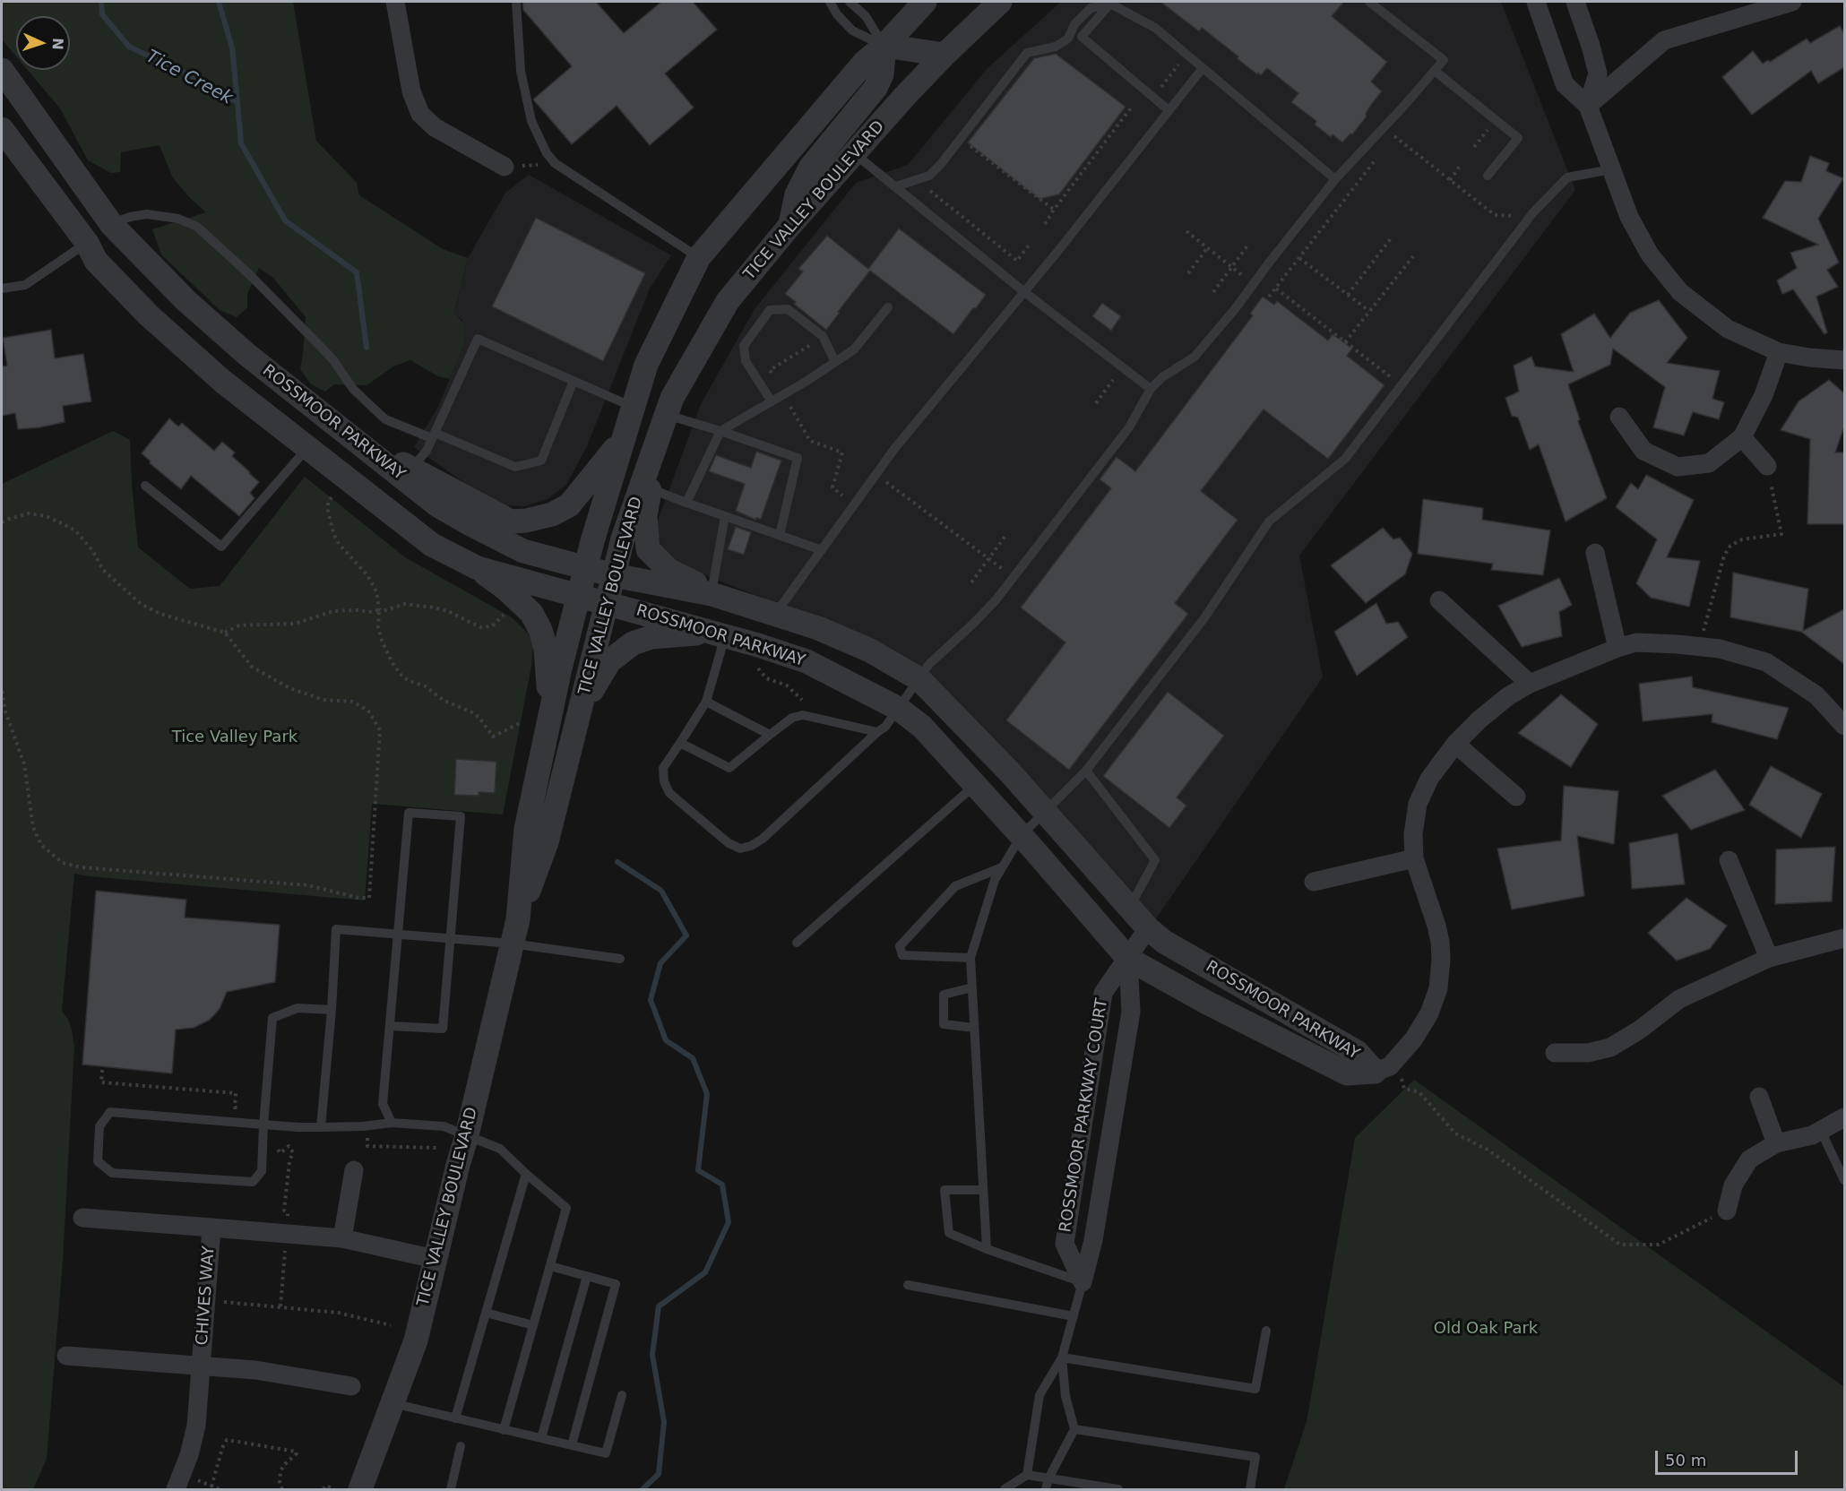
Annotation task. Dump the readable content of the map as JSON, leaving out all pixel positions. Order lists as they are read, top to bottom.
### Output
{
  "streets": {
    "street": [
      "TICE VALLEY BOULEVARD",
      "ROSSMOOR PARKWAY",
      "ROSSMOOR PARKWAY COURT",
      "CHIVES WAY"
    ]
  },
  "crossings": [
    ["TICE VALLEY BOULEVARD", "ROSSMOOR PARKWAY"],
    ["TICE VALLEY BOULEVARD", "CHIVES WAY"],
    ["ROSSMOOR PARKWAY", "ROSSMOOR PARKWAY COURT"]
  ],
  "water": ["Tice Creek"],
  "parks": ["Tice Valley Park", "Old Oak Park"],
  "scale_bar": "50 m",
  "north": "right"
}
